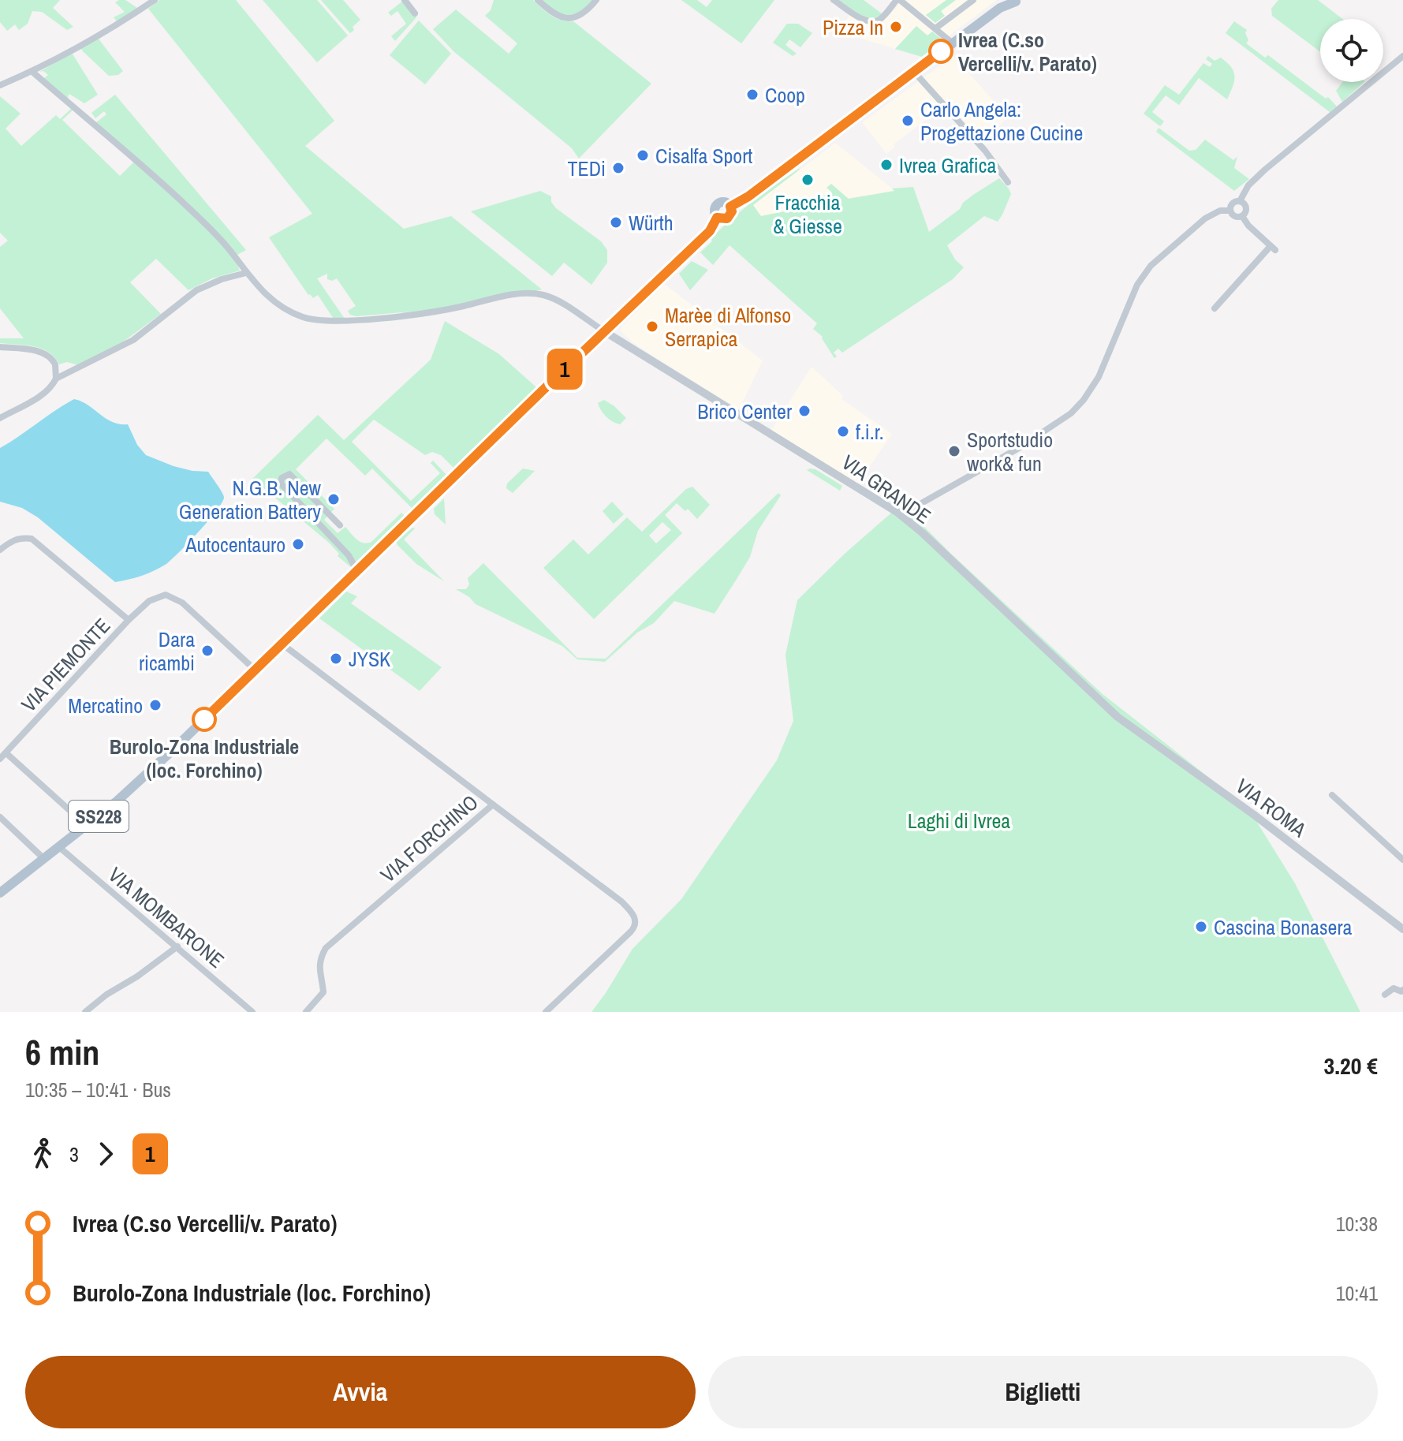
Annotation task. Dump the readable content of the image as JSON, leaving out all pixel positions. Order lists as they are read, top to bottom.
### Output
{
  "streets": {
    "main road": ["SS228"],
    "street": [
      "VIA GRANDE",
      "VIA PIEMONTE",
      "VIA ROMA",
      "VIA FORCHINO",
      "VIA MOMBARONE"
    ]
  },
  "crossings": [
    ["VIA GRANDE", "VIA ROMA"],
    ["VIA GRANDE", "SS228"],
    ["VIA PIEMONTE", "SS228"],
    ["SS228", "VIA FORCHINO"],
    ["SS228", "VIA MOMBARONE"]
  ],
  "parks": ["Laghi di Ivrea"],
  "places": [
    "Pizza In",
    "Ivrea (C.so Vercelli/v. Parato)",
    "Coop",
    "Carlo Angela: Progettazione Cucine",
    "Cisalfa Sport",
    "Ivrea Grafica",
    "TEDi",
    "Fracchia & Giesse",
    "Würth",
    "Marèe di Alfonso Serrapica",
    "Brico Center",
    "f.i.r.",
    "Sportstudio work& fun",
    "N.G.B. New Generation Battery",
    "Autocentauro",
    "Dara ricambi",
    "JYSK",
    "Mercatino",
    "Burolo-Zona Industriale (loc. Forchino)",
    "Cascina Bonasera"
  ],
  "lines": ["bus line 1"],
  "page": {
    "on_map": "1",
    "heading": ["6 min", "10:35 – 10:41 · Bus", "3.20 €"],
    "legs": ["3", "1"],
    "list": [
      {
        "name": "Ivrea (C.so Vercelli/v. Parato)",
        "value": "10:38"
      },
      {
        "name": "Burolo-Zona Industriale (loc. Forchino)",
        "value": "10:41"
      }
    ],
    "buttons": ["Avvia", "Biglietti"]
  }
}
